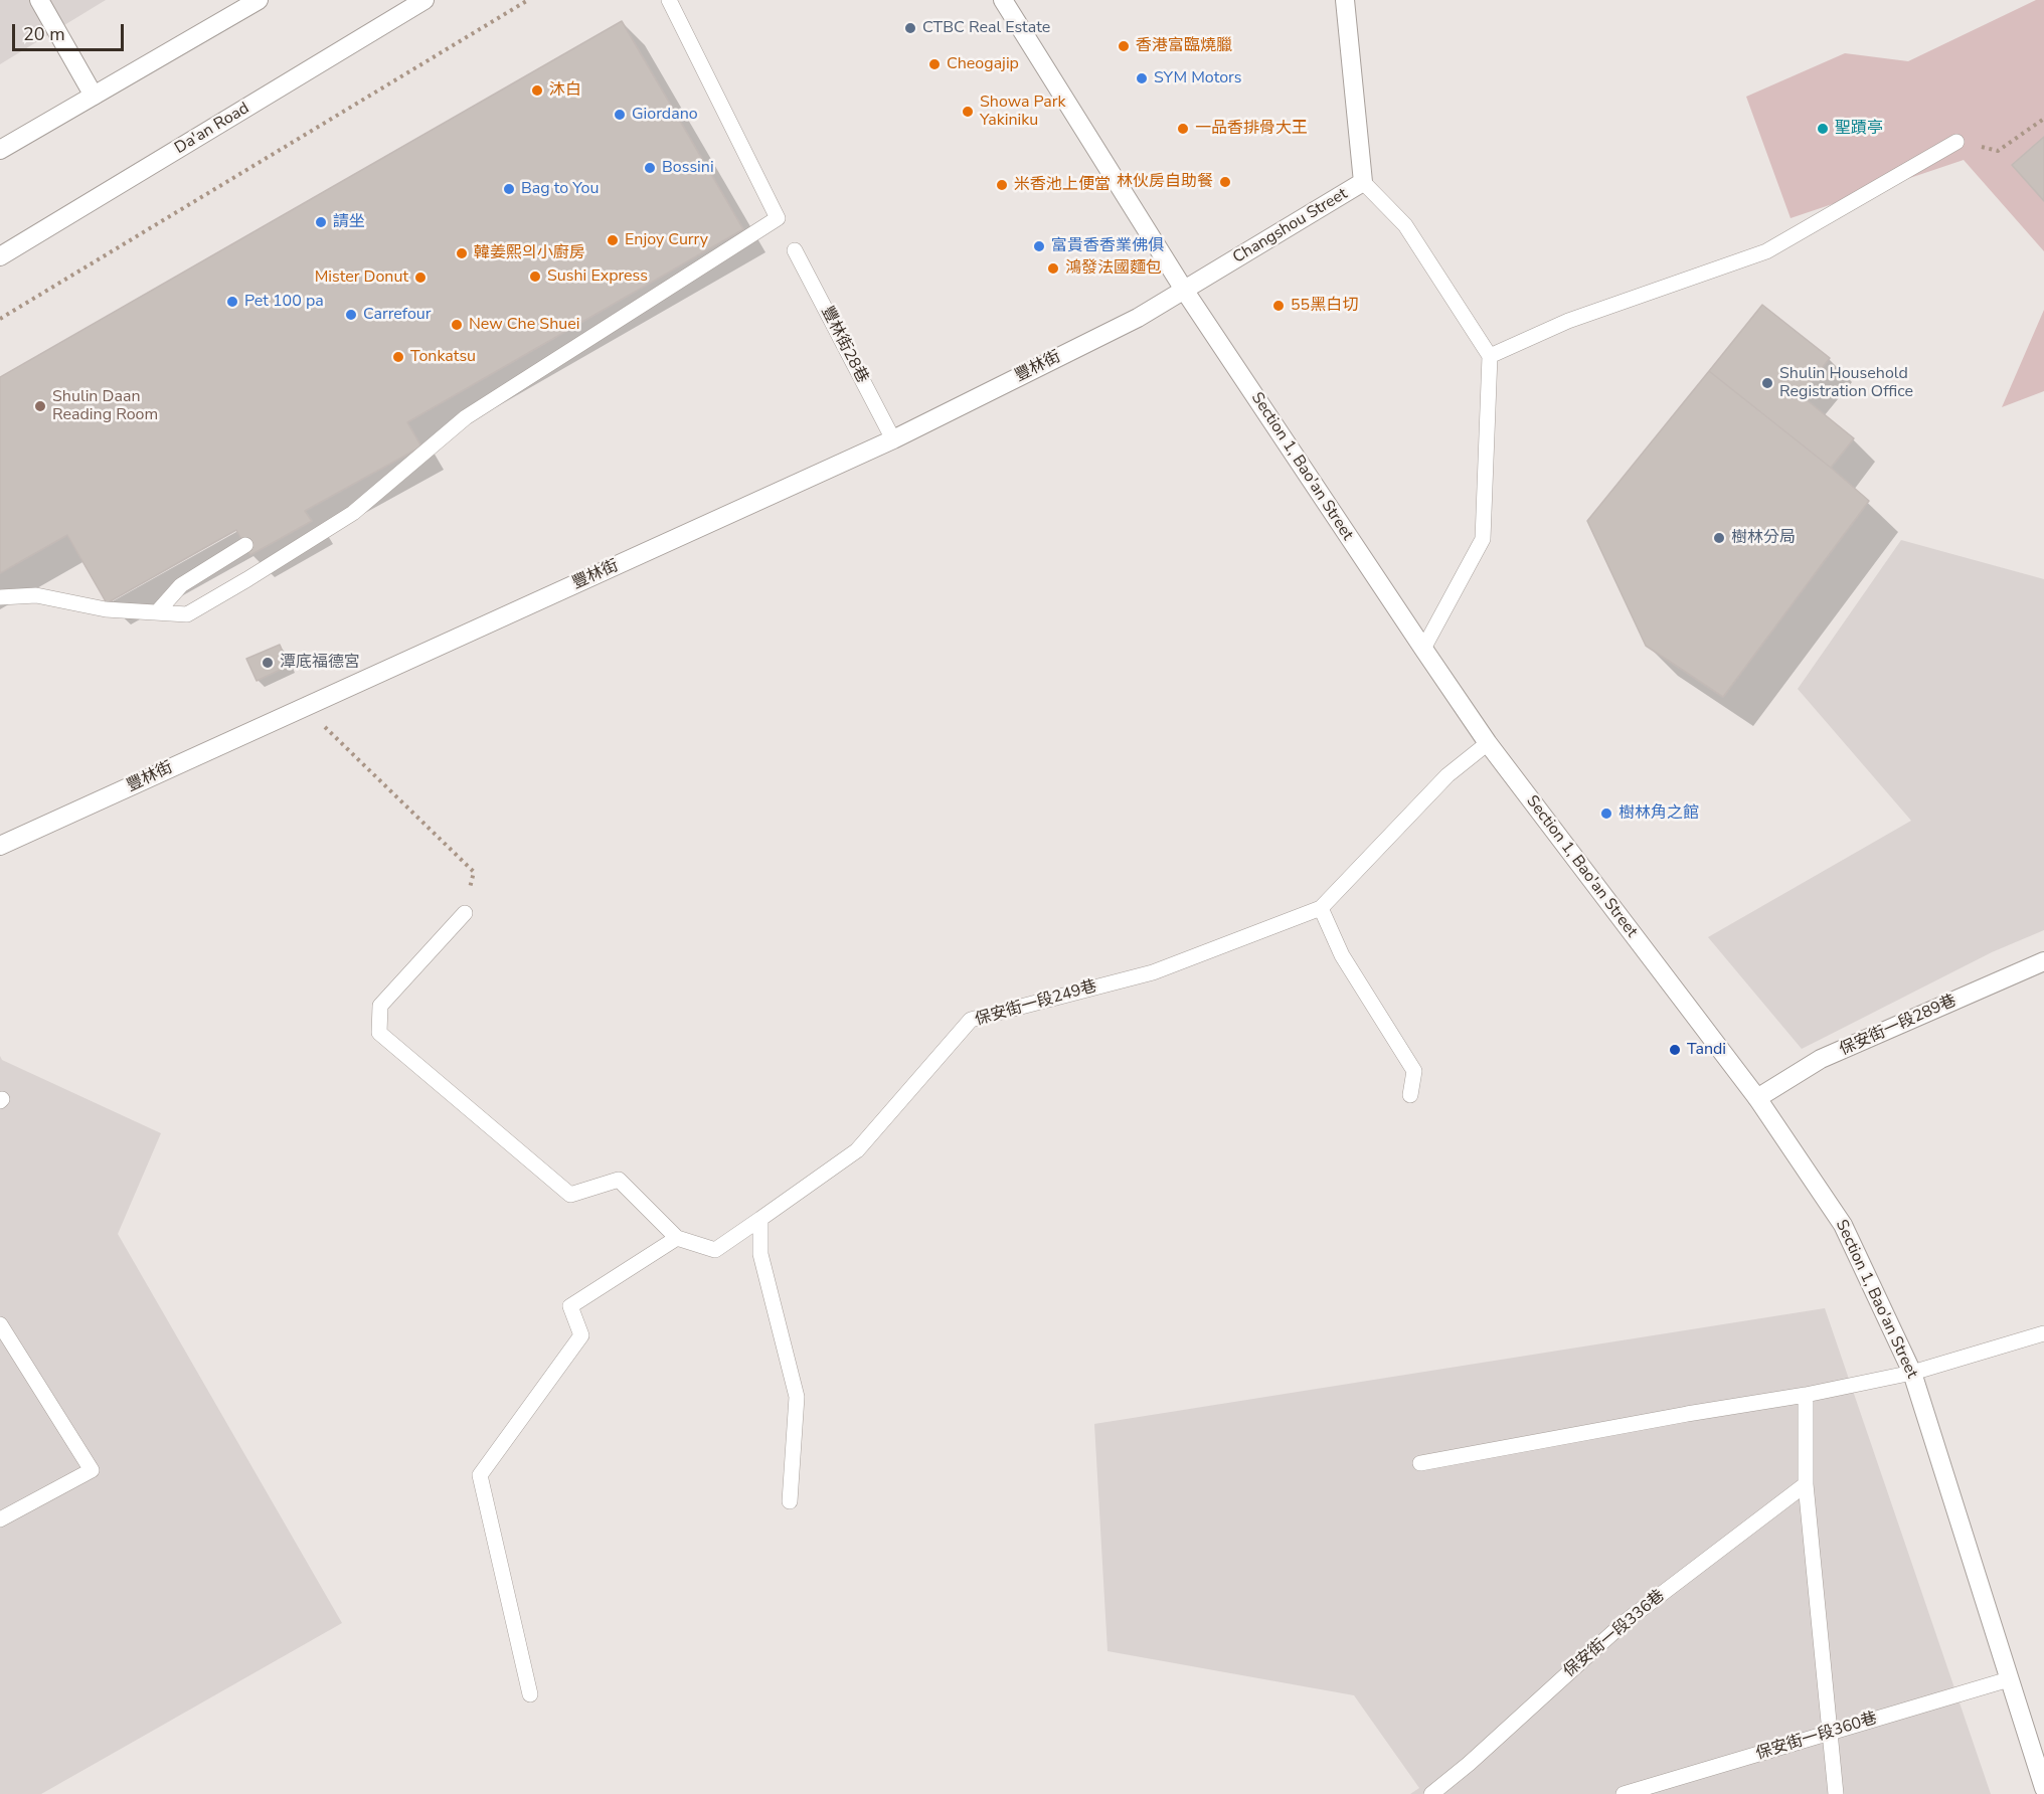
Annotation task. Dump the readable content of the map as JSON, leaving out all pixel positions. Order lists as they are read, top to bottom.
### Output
{
  "streets": {
    "street": [
      "Da'an Road",
      "Changshou Street",
      "豐林街",
      "Section 1, Bao'an Street",
      "保安街一段289巷"
    ],
    "lane": [
      "豐林街28巷",
      "保安街一段249巷",
      "保安街一段336巷",
      "保安街一段360巷"
    ]
  },
  "crossings": [
    ["Changshou Street", "豐林街"],
    ["Changshou Street", "Section 1, Bao'an Street"],
    ["豐林街28巷", "豐林街"],
    ["豐林街", "Section 1, Bao'an Street"],
    ["Section 1, Bao'an Street", "保安街一段249巷"],
    ["Section 1, Bao'an Street", "保安街一段289巷"],
    ["Section 1, Bao'an Street", "保安街一段360巷"]
  ],
  "places": [
    "CTBC Real Estate",
    "香港富臨燒臘",
    "Cheogajip",
    "SYM Motors",
    "沐白",
    "Showa Park Yakiniku",
    "Giordano",
    "一品香排骨大王",
    "聖蹟亭",
    "Bossini",
    "林伙房自助餐",
    "米香池上便當",
    "Bag to You",
    "請坐",
    "Enjoy Curry",
    "富貴香香業佛俱",
    "韓姜熙의小廚房",
    "鴻發法國麵包",
    "Sushi Express",
    "Mister Donut",
    "Pet 100 pa",
    "55黑白切",
    "Carrefour",
    "New Che Shuei",
    "Tonkatsu",
    "Shulin Household Registration Office",
    "Shulin Daan Reading Room",
    "樹林分局",
    "潭底福德宮",
    "樹林角之館",
    "Tandi"
  ],
  "scale_bar": "20 m"
}
